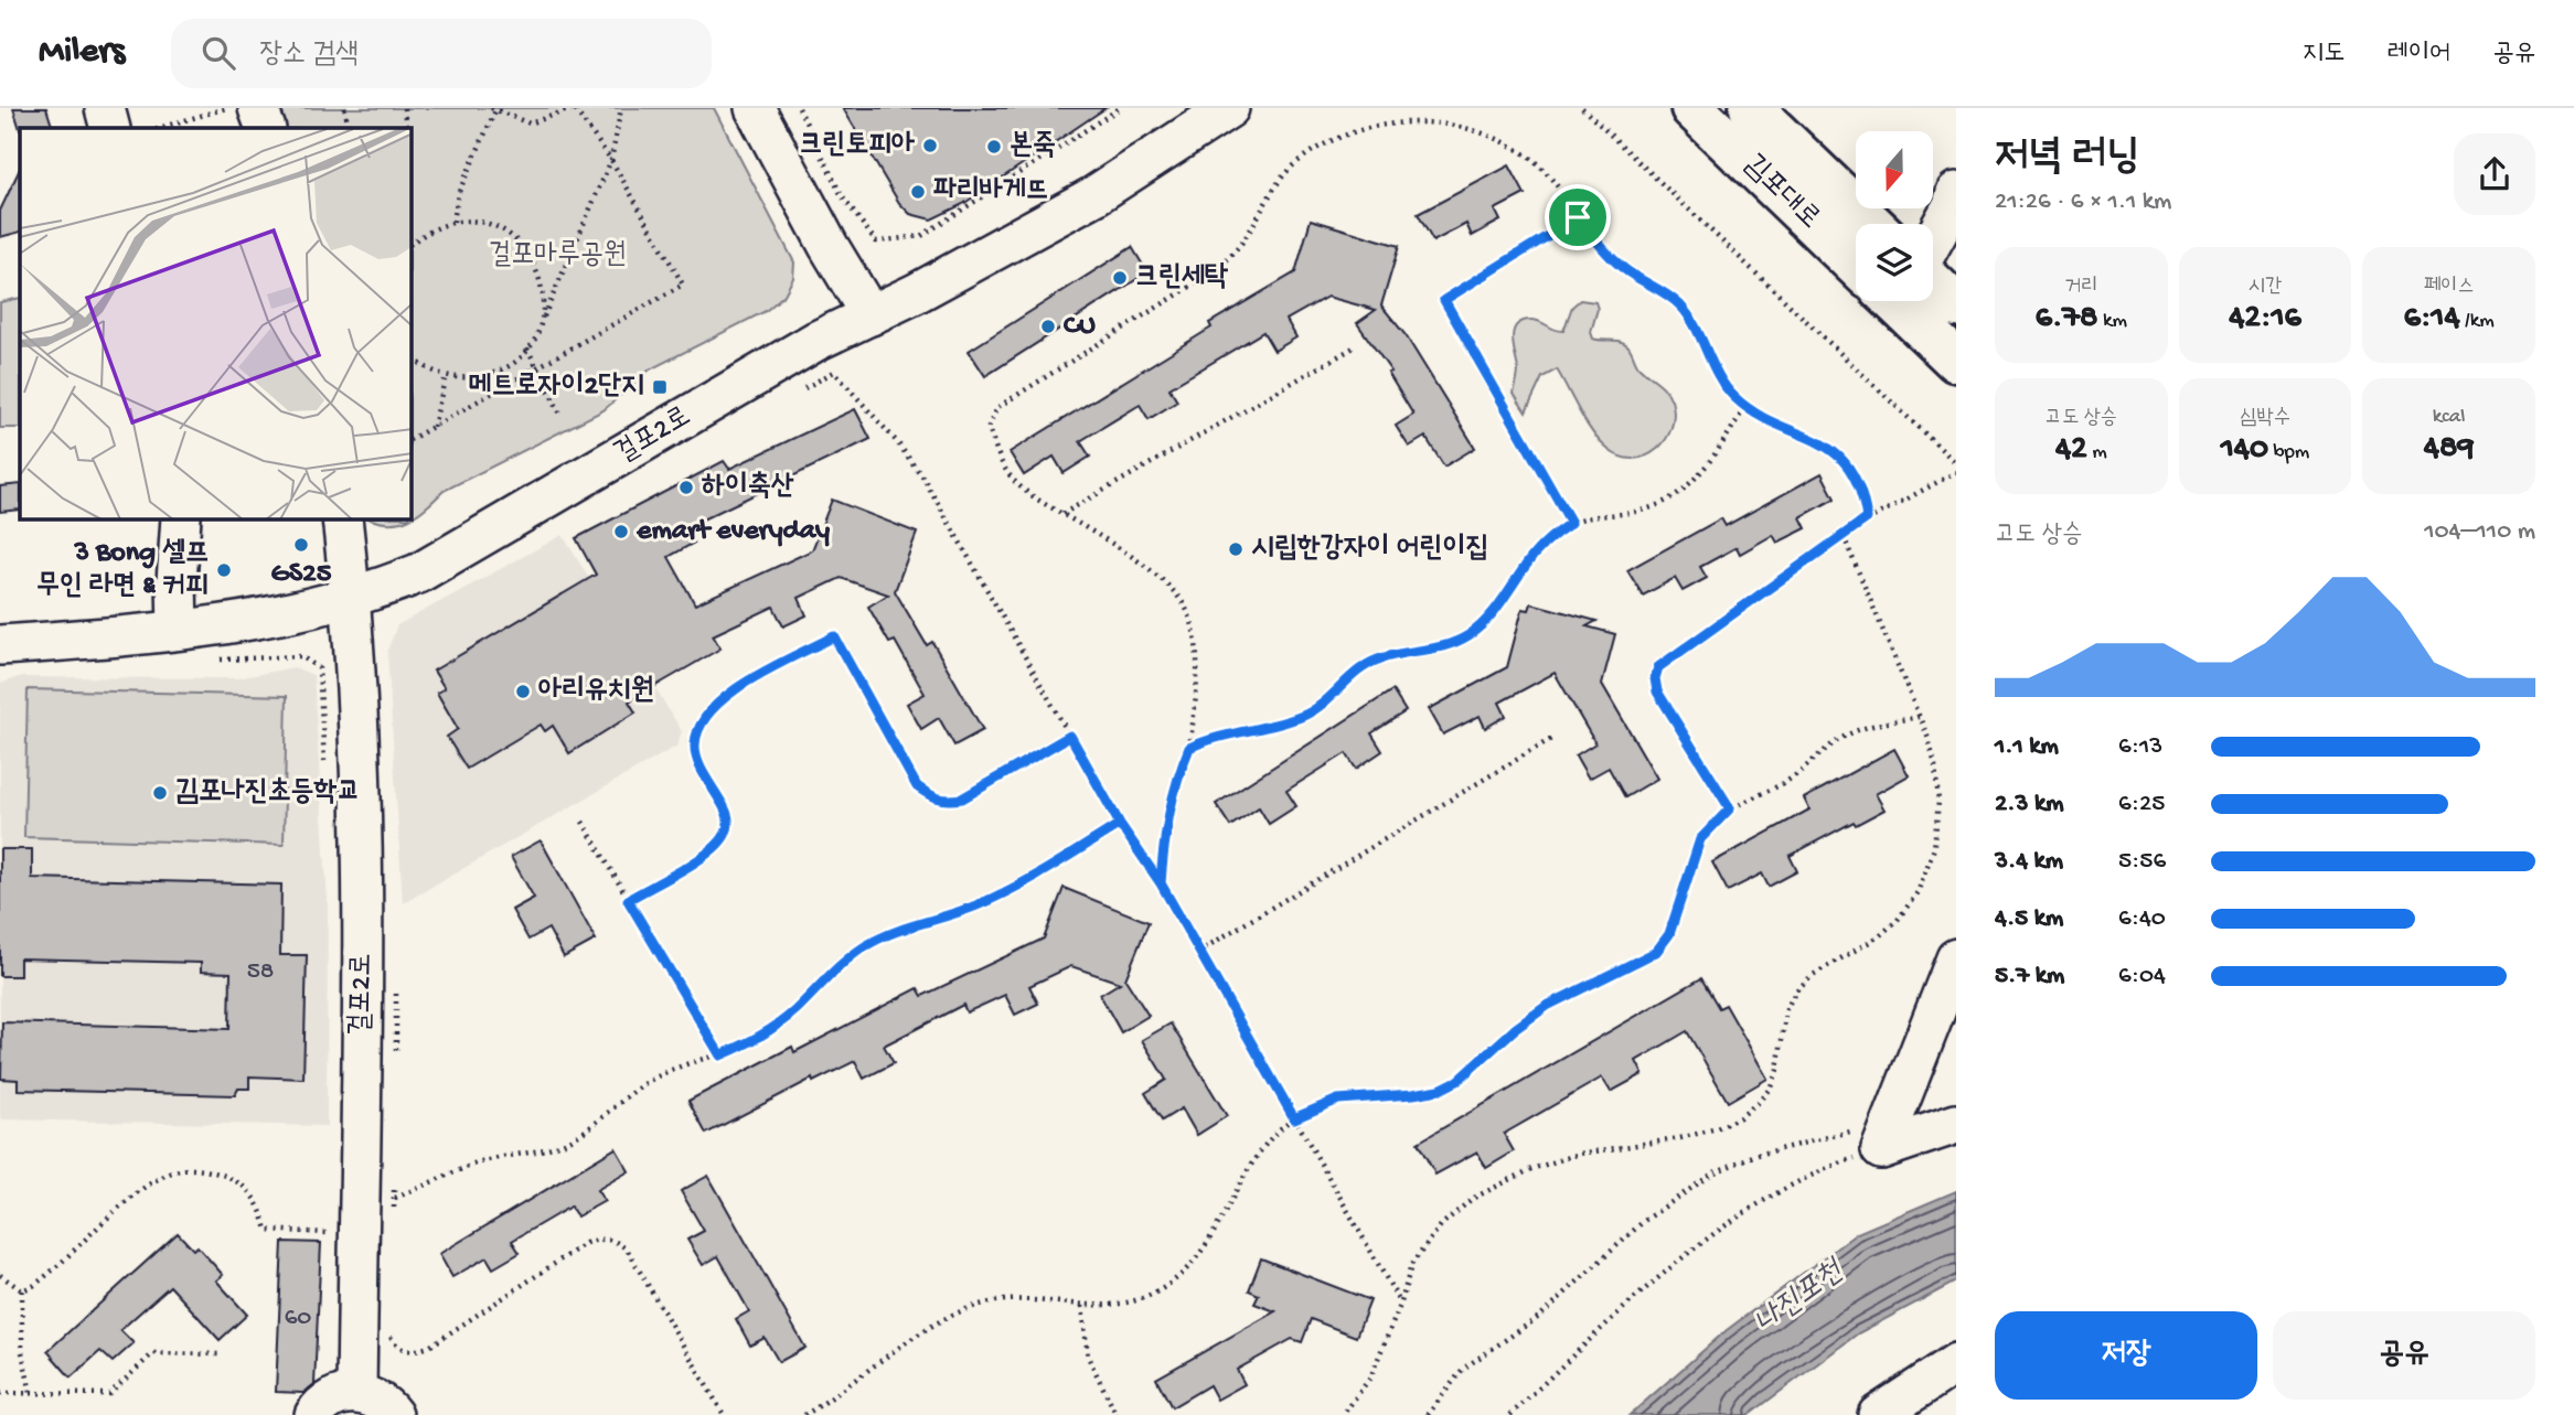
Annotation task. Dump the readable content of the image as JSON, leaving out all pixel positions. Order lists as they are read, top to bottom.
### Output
{
  "streets": {
    "main road": ["김포대로"],
    "street": ["걸포2로"]
  },
  "water": ["나진포천"],
  "parks": ["걸포마루공원"],
  "places": {
    "other": [
      "크린토피아",
      "본죽",
      "파리바게뜨",
      "크린세탁",
      "CU",
      "하이축산",
      "emart everyday",
      "GS25",
      "시립한강자이 어린이집",
      "3 Bong 셀프 무인 라면 & 커피",
      "아리유치원",
      "김포나진초등학교"
    ],
    "transit": ["메트로자이2단지"]
  },
  "house_numbers": ["58", "60"],
  "north": "bottom",
  "page": {
    "header": "Milers",
    "search": "장소 검색",
    "nav": ["지도", "레이어", "공유"],
    "heading": ["저녁 러닝", "21:26 · 6 × 1.1 km"],
    "stats": [
      ["거리", "6.78 km"],
      ["시간", "42:16"],
      ["페이스", "6:14 /km"],
      ["고도 상승", "42 m"],
      ["심박수", "140 bpm"],
      ["kcal", "489"]
    ],
    "chart": ["고도 상승", "104–110 m"],
    "list": [
      {
        "name": "1.1 km",
        "note": "6:13"
      },
      {
        "name": "2.3 km",
        "note": "6:25"
      },
      {
        "name": "3.4 km",
        "note": "5:56"
      },
      {
        "name": "4.5 km",
        "note": "6:40"
      },
      {
        "name": "5.7 km",
        "note": "6:04"
      }
    ],
    "buttons": ["저장", "공유"]
  }
}
